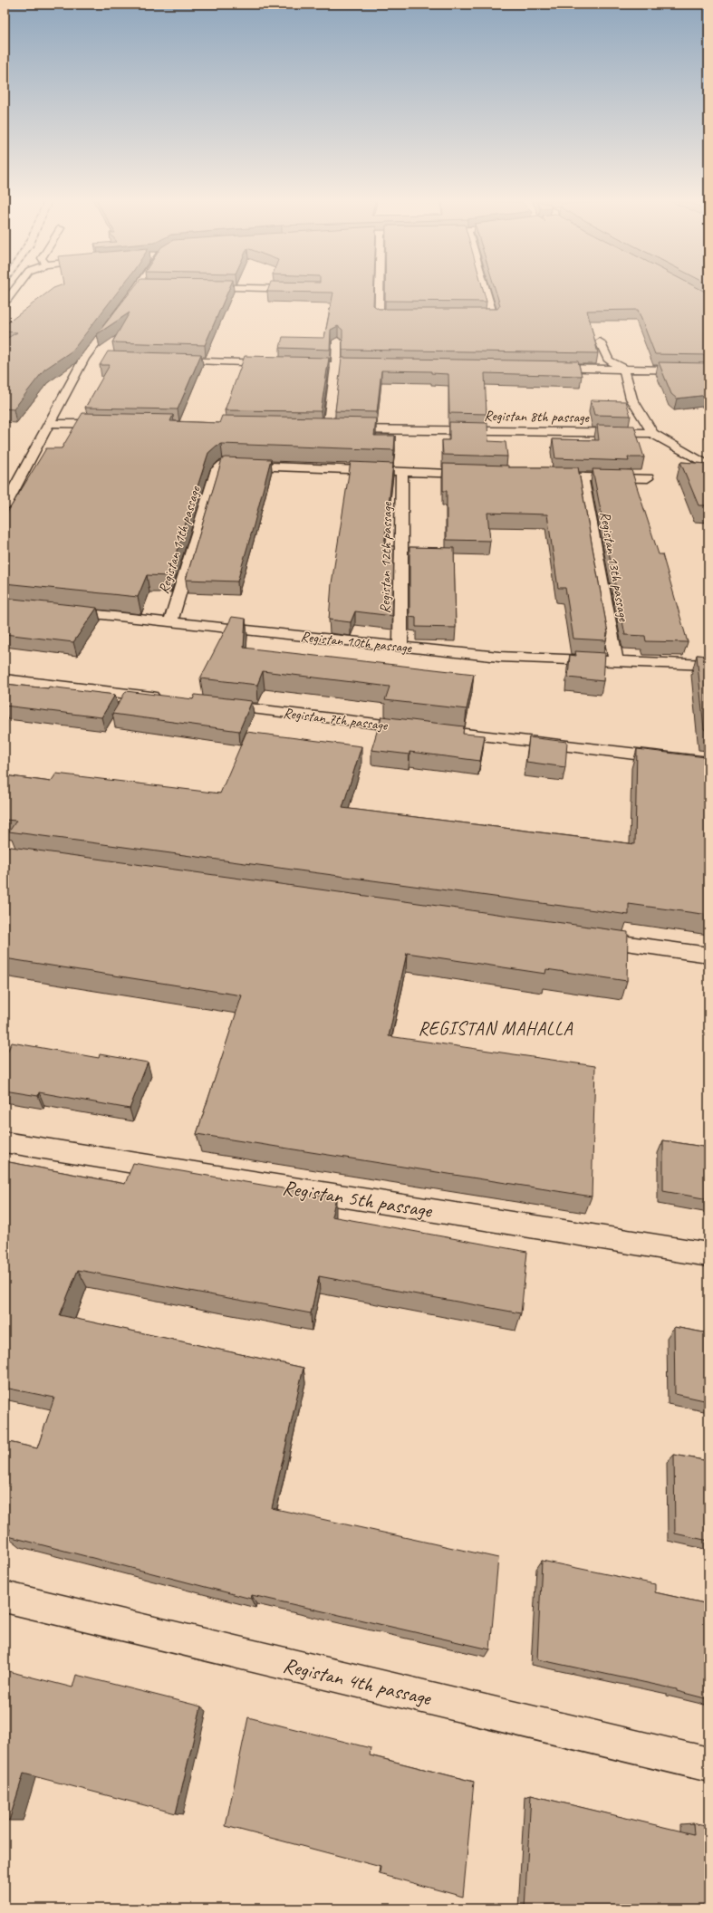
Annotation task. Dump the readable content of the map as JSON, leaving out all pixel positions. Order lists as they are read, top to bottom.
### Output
{
  "streets": {
    "street": [
      "Registan 8th passage",
      "Registan 11th passage",
      "Registan 12th passage",
      "Registan 13th passage",
      "Registan 10th passage",
      "Registan 7th passage",
      "Registan 5th passage",
      "Registan 4th passage"
    ]
  },
  "crossings": [
    ["Registan 11th passage", "Registan 12th passage"],
    ["Registan 11th passage", "Registan 10th passage"],
    ["Registan 12th passage", "Registan 10th passage"],
    ["Registan 13th passage", "Registan 10th passage"]
  ],
  "districts": ["REGISTAN MAHALLA"]
}
